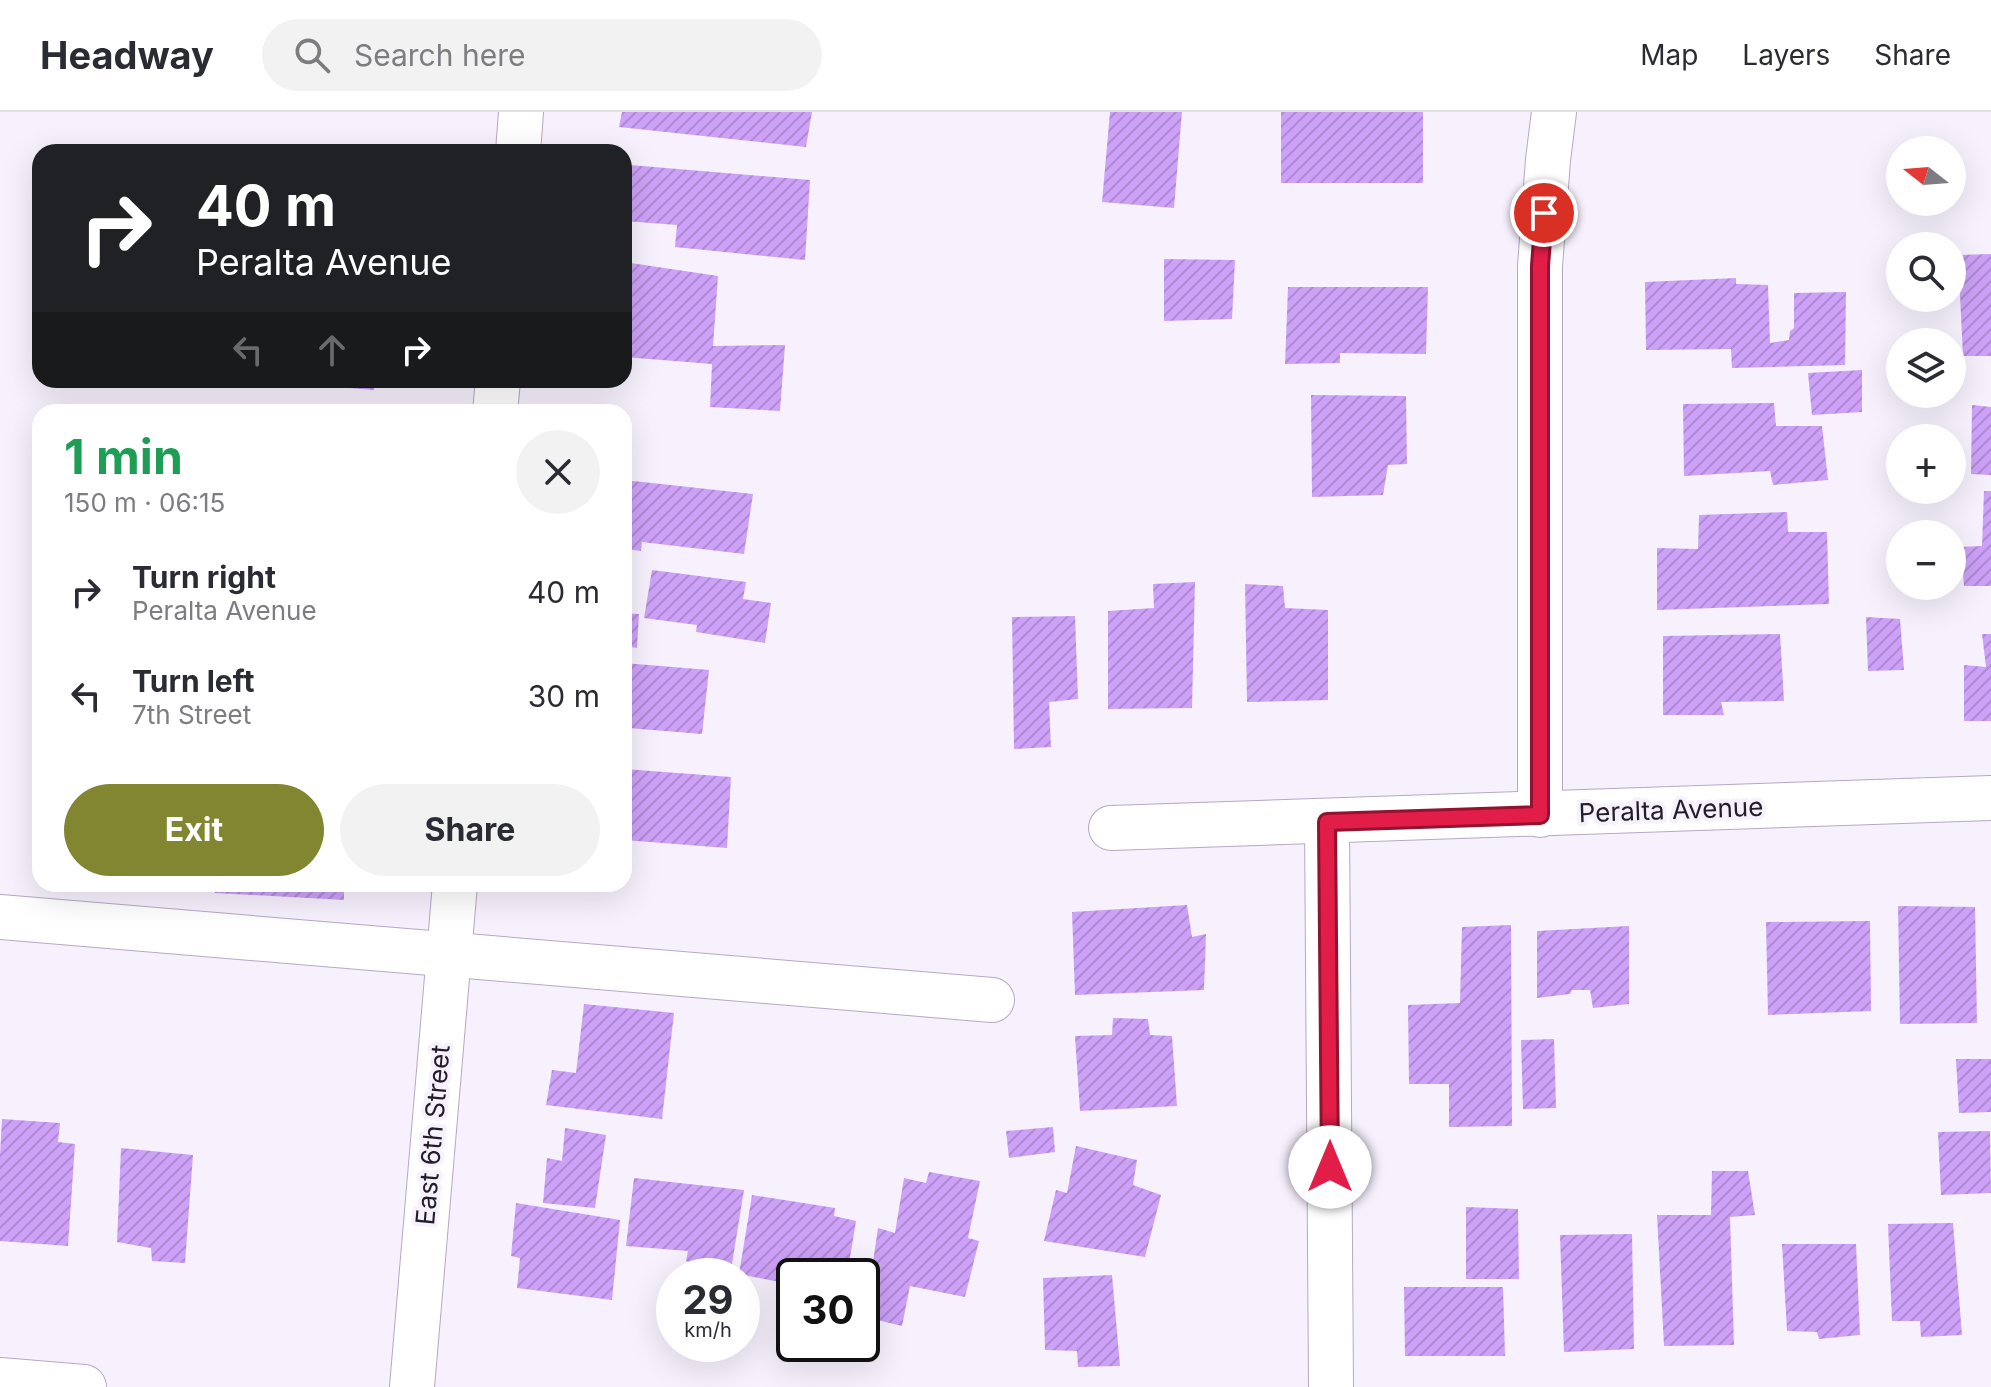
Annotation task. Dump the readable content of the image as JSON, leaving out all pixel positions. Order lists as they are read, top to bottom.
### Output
{
  "streets": {
    "street": ["Peralta Avenue", "East 6th Street"]
  },
  "north": "left",
  "page": {
    "header": "Headway",
    "search": "Search here",
    "nav": ["Map", "Layers", "Share"],
    "map_buttons": ["+", "−"],
    "turn": ["40 m", "Peralta Avenue"],
    "heading": ["1 min", "150 m · 06:15"],
    "list": [
      {
        "name": "Turn right",
        "note": "Peralta Avenue",
        "value": "40 m"
      },
      {
        "name": "Turn left",
        "note": "7th Street",
        "value": "30 m"
      }
    ],
    "buttons": ["Exit", "Share"],
    "speed": "29 km/h",
    "limit": "30"
  }
}
